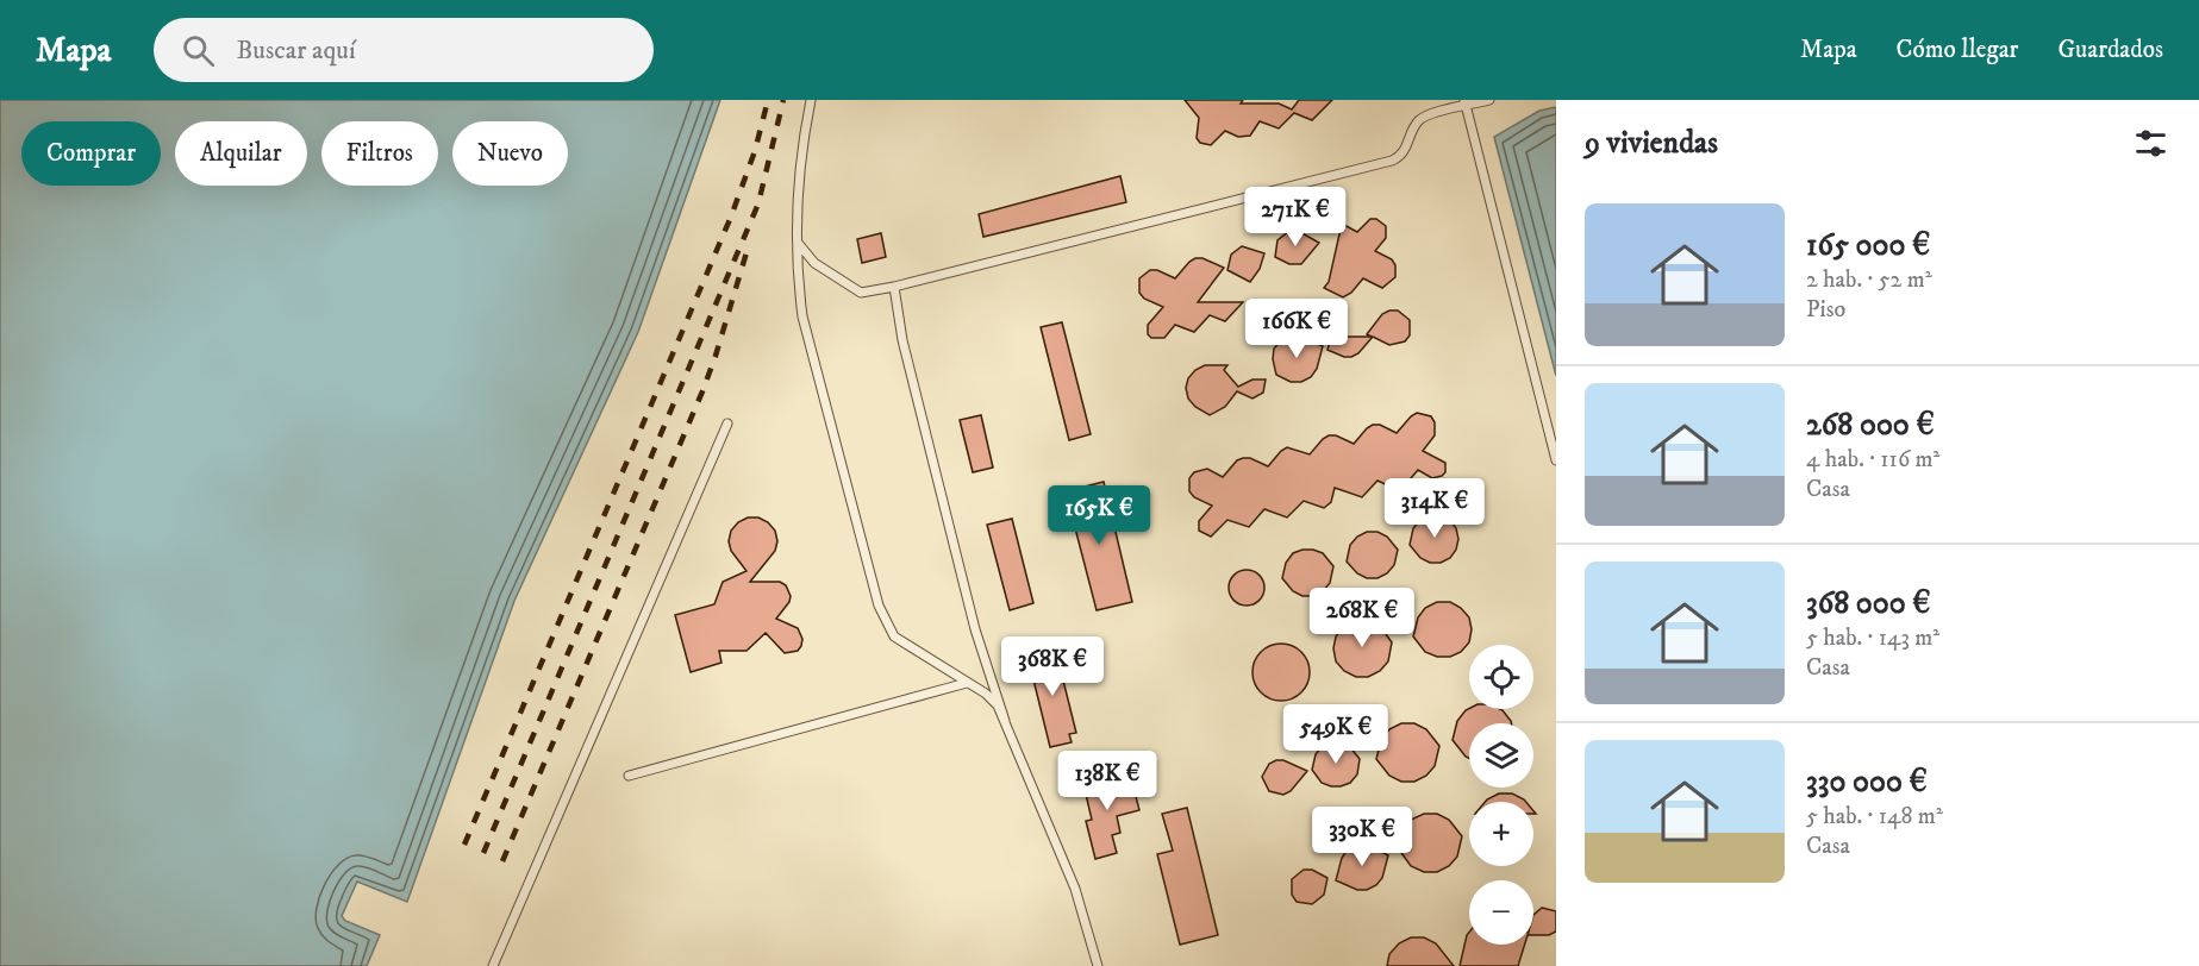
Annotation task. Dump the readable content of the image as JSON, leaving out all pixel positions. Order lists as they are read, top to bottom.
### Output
{
  "page": {
    "header": "Mapa",
    "search": "Buscar aquí",
    "nav": ["Mapa", "Cómo llegar", "Guardados"],
    "heading": "9 viviendas",
    "chip": [
      "Comprar",
      "Alquilar",
      "Filtros",
      "Nuevo"
    ],
    "list": [
      {
        "name": "165 000 €",
        "note": "2 hab. · 52 m² · Piso"
      },
      {
        "name": "268 000 €",
        "note": "4 hab. · 116 m² · Casa"
      },
      {
        "name": "368 000 €",
        "note": "5 hab. · 143 m² · Casa"
      },
      {
        "name": "330 000 €",
        "note": "5 hab. · 148 m² · Casa"
      }
    ],
    "price": [
      "271K €",
      "166K €",
      "314K €",
      "165K €",
      "268K €",
      "368K €",
      "549K €",
      "138K €",
      "330K €"
    ],
    "map_buttons": ["+", "−"]
  }
}
